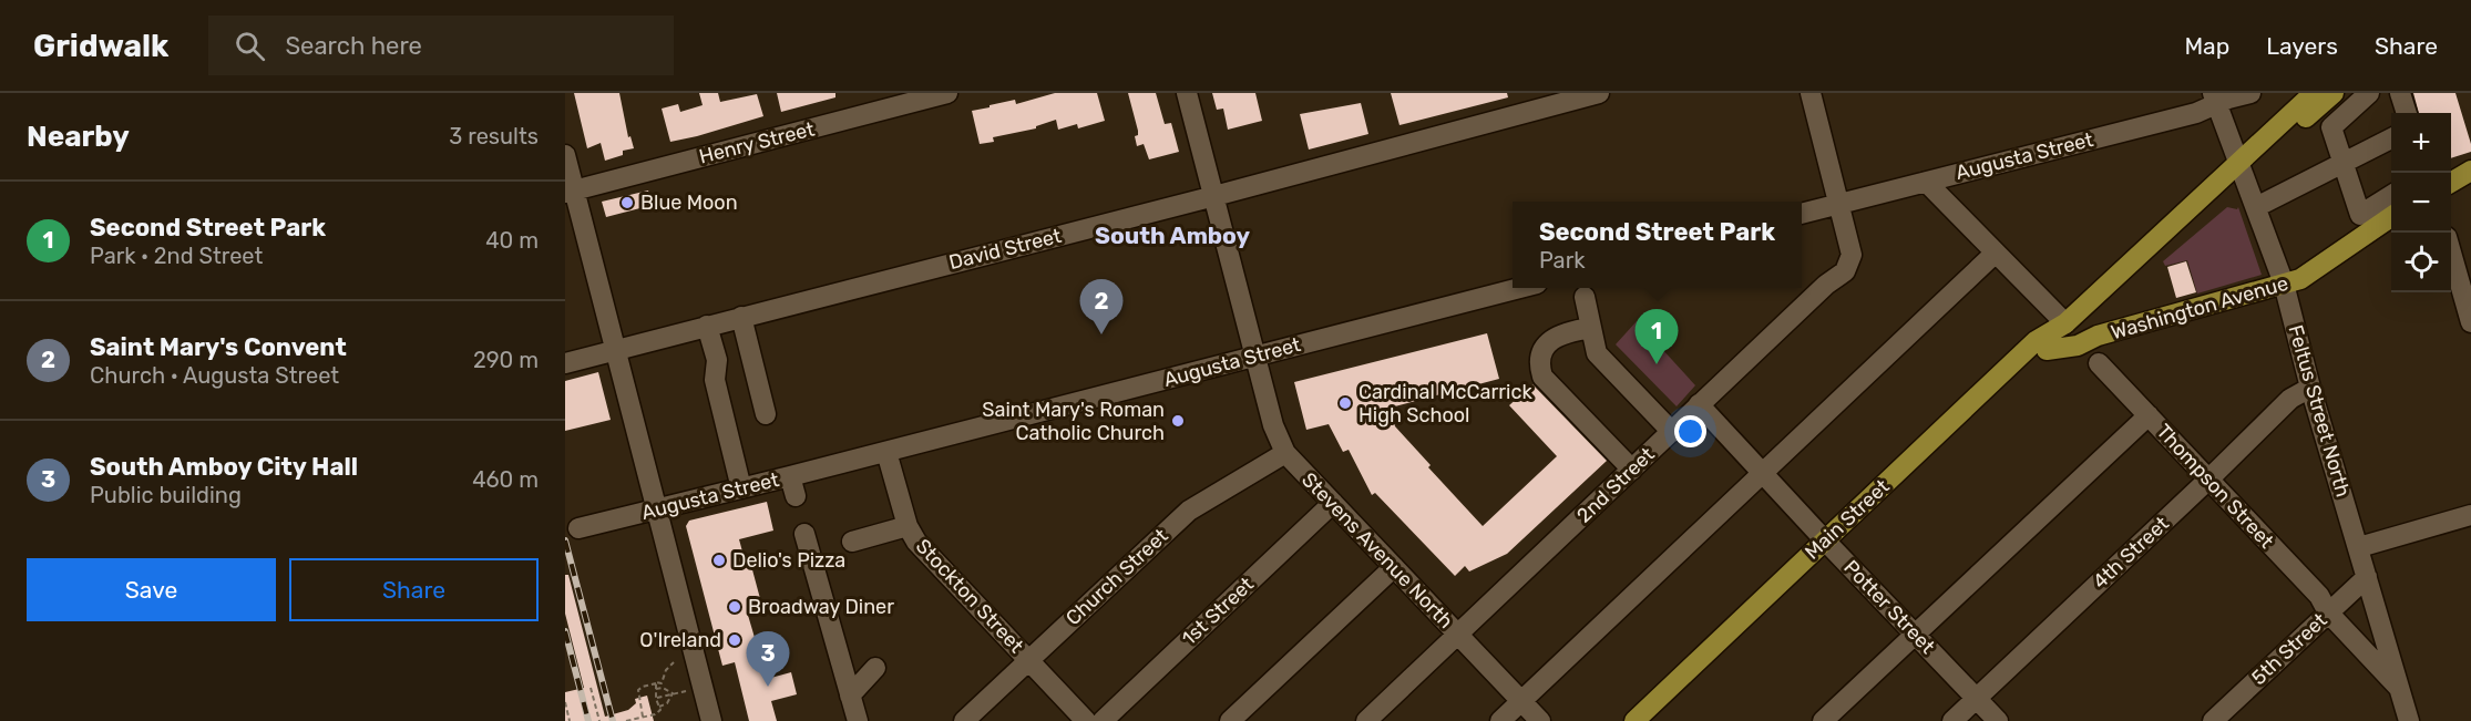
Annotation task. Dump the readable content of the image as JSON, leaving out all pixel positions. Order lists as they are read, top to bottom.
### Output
{
  "streets": {
    "main road": ["Washington Avenue", "Main Street"],
    "street": [
      "Henry Street",
      "Augusta Street",
      "David Street",
      "Feltus Street North",
      "2nd Street",
      "Thompson Street",
      "Stevens Avenue North",
      "4th Street",
      "Church Street",
      "Stockton Street",
      "Potter Street",
      "1st Street",
      "5th Street"
    ]
  },
  "crossings": [
    ["Augusta Street", "Feltus Street North"],
    ["Augusta Street", "2nd Street"],
    ["Augusta Street", "Stevens Avenue North"],
    ["Augusta Street", "Stockton Street"],
    ["David Street", "Stevens Avenue North"],
    ["Washington Avenue", "Feltus Street North"],
    ["Washington Avenue", "Main Street"],
    ["Feltus Street North", "Thompson Street"],
    ["Feltus Street North", "Main Street"],
    ["Feltus Street North", "4th Street"],
    ["Feltus Street North", "5th Street"],
    ["2nd Street", "Stevens Avenue North"],
    ["2nd Street", "Potter Street"],
    ["Thompson Street", "4th Street"],
    ["Thompson Street", "5th Street"],
    ["Main Street", "Potter Street"],
    ["Stevens Avenue North", "Church Street"],
    ["Stevens Avenue North", "1st Street"],
    ["4th Street", "Potter Street"],
    ["Church Street", "Stockton Street"]
  ],
  "districts": ["South Amboy"],
  "places": [
    "Blue Moon",
    "Cardinal McCarrick High School",
    "Saint Mary's Roman Catholic Church",
    "Delio's Pizza",
    "Broadway Diner",
    "O'Ireland"
  ],
  "page": {
    "header": "Gridwalk",
    "search": "Search here",
    "nav": ["Map", "Layers", "Share"],
    "heading": ["Nearby", "3 results"],
    "map_buttons": ["+", "−"],
    "list": [
      {
        "mark": "1",
        "name": "Second Street Park",
        "note": "Park · 2nd Street",
        "value": "40 m"
      },
      {
        "mark": "2",
        "name": "Saint Mary's Convent",
        "note": "Church · Augusta Street",
        "value": "290 m"
      },
      {
        "mark": "3",
        "name": "South Amboy City Hall",
        "note": "Public building",
        "value": "460 m"
      }
    ],
    "popup": ["Second Street Park", "Park"],
    "pins": ["2", "1", "3"],
    "buttons": ["Save", "Share"]
  }
}
